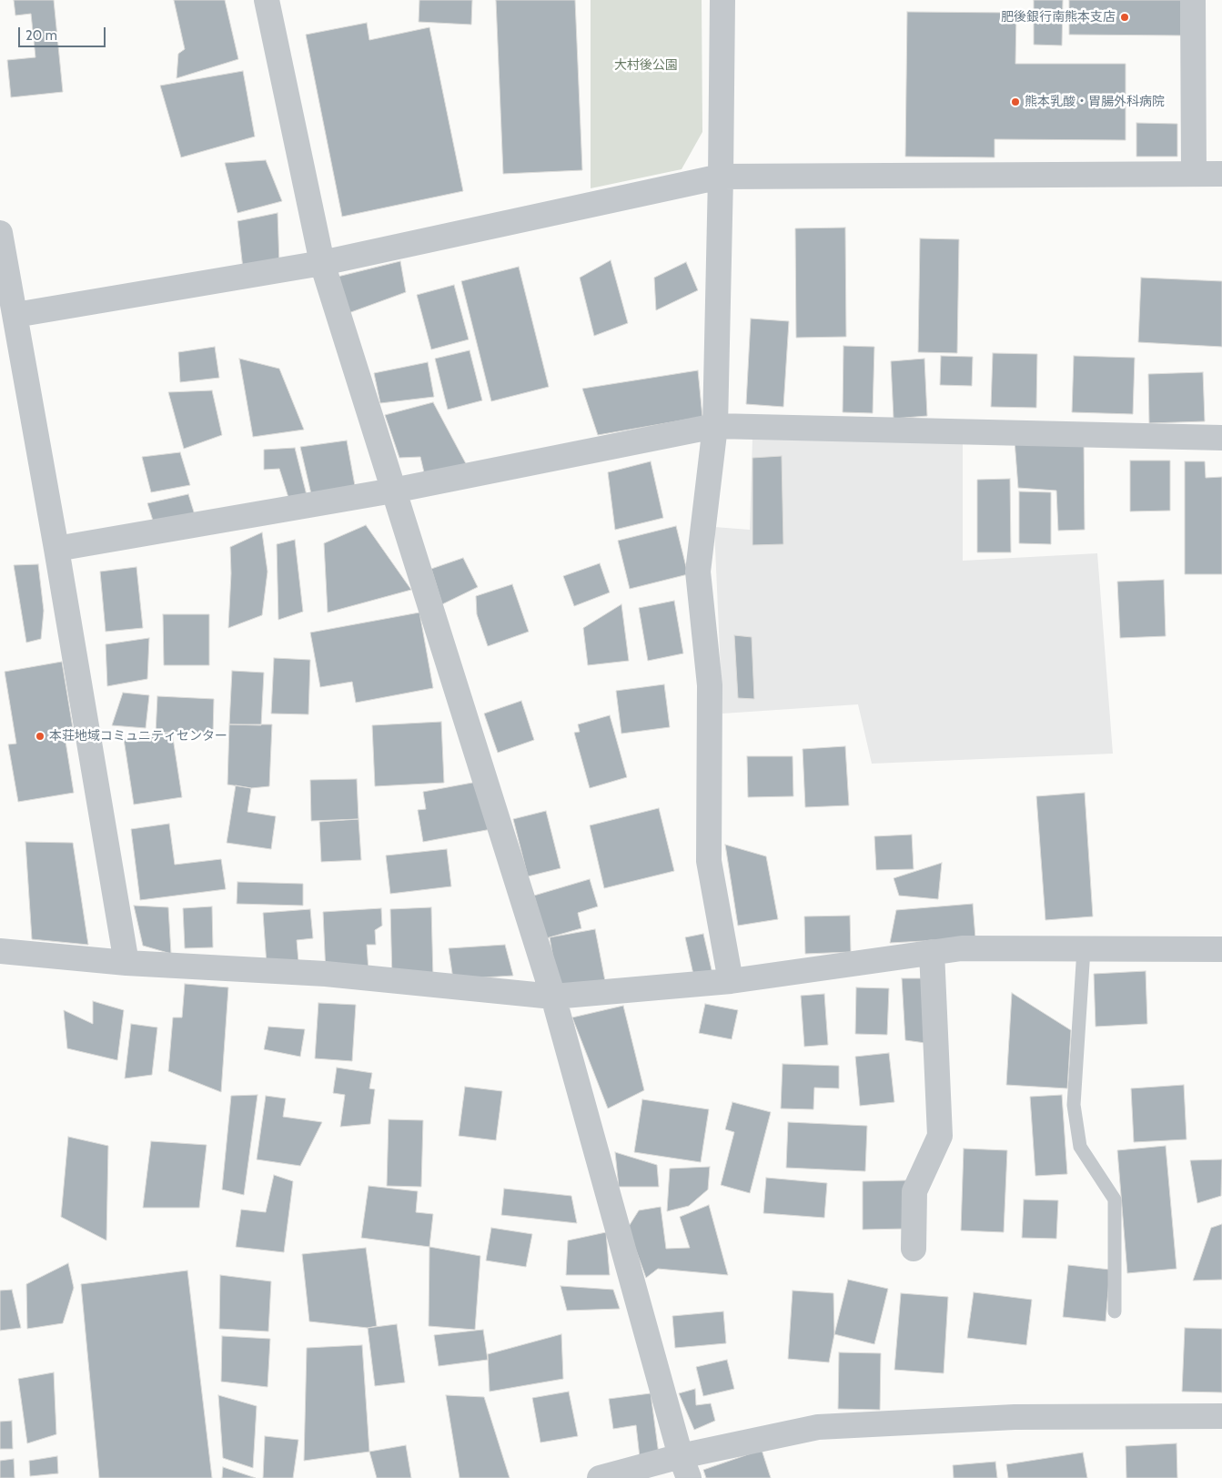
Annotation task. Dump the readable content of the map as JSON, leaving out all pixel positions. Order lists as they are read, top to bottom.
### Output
{
  "parks": ["大村後公園"],
  "places": ["肥後銀行南熊本支店", "熊本乳酸・胃腸外科病院", "本荘地域コミュニティセンター"],
  "scale_bar": "20 m"
}
